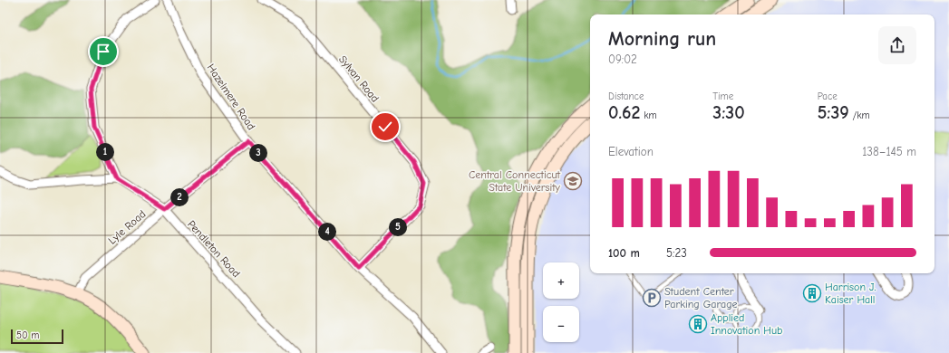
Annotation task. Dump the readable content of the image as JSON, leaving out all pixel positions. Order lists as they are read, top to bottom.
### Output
{
  "streets": {
    "street": [
      "Sylvan Road",
      "Hazelmere Road",
      "Lyle Road",
      "Pendleton Road"
    ]
  },
  "crossings": [
    ["Sylvan Road", "Hazelmere Road"],
    ["Hazelmere Road", "Lyle Road"],
    ["Lyle Road", "Pendleton Road"]
  ],
  "places": {
    "school or university": ["Central Connecticut State University"],
    "building": ["Harrison J. Kaiser Hall", "Applied Innovation Hub"],
    "parking": ["Student Center Parking Garage"]
  },
  "scale_bar": "50 m",
  "page": {
    "heading": ["Morning run", "09:02"],
    "stats": [
      ["Distance", "0.62 km"],
      ["Time", "3:30"],
      ["Pace", "5:39 /km"]
    ],
    "chart": ["Elevation", "138–145 m"],
    "pins": [
      "1",
      "3",
      "2",
      "5",
      "4"
    ],
    "list": [
      {
        "name": "100 m",
        "note": "5:23"
      }
    ],
    "map_buttons": ["+", "−"],
    "scale": "50 m"
  }
}
